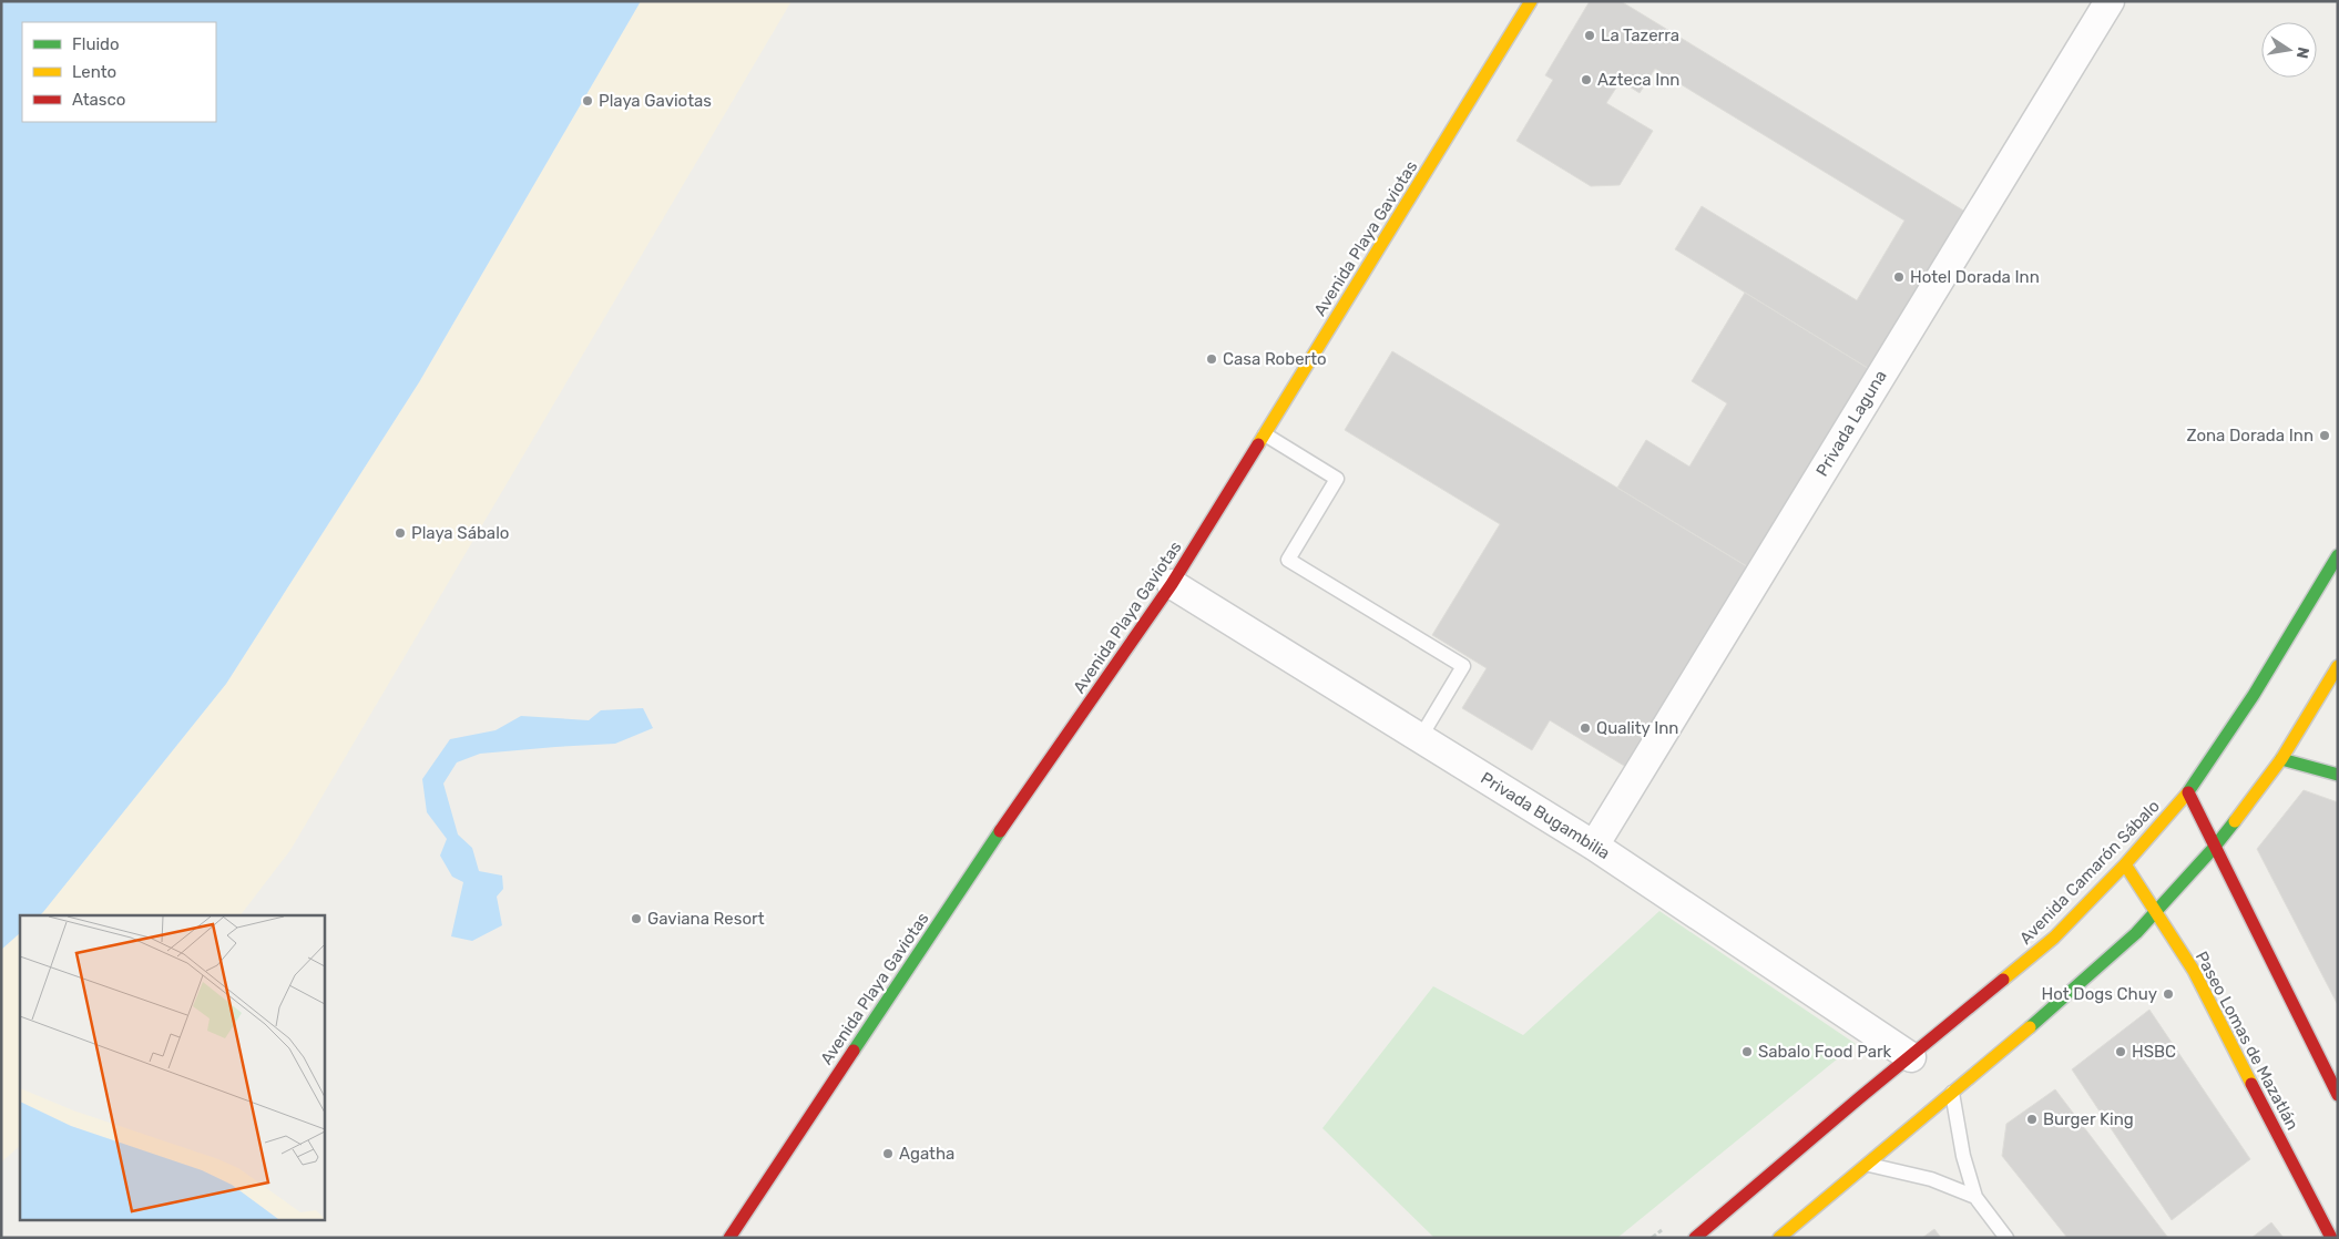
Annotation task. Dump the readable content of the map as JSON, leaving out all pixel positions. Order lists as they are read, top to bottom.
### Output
{
  "streets": {
    "street": [
      "Avenida Playa Gaviotas",
      "Privada Laguna",
      "Privada Bugambilia",
      "Avenida Camarón Sábalo",
      "Paseo Lomas de Mazatlán"
    ]
  },
  "crossings": [
    ["Avenida Playa Gaviotas", "Privada Bugambilia"],
    ["Privada Laguna", "Privada Bugambilia"],
    ["Privada Bugambilia", "Avenida Camarón Sábalo"],
    ["Avenida Camarón Sábalo", "Paseo Lomas de Mazatlán"]
  ],
  "places": [
    "La Tazerra",
    "Azteca Inn",
    "Playa Gaviotas",
    "Hotel Dorada Inn",
    "Casa Roberto",
    "Zona Dorada Inn",
    "Playa Sábalo",
    "Quality Inn",
    "Gaviana Resort",
    "Hot Dogs Chuy",
    "Sabalo Food Park",
    "HSBC",
    "Burger King",
    "Agatha"
  ],
  "legend": ["Fluido", "Lento", "Atasco"],
  "north": "right"
}
